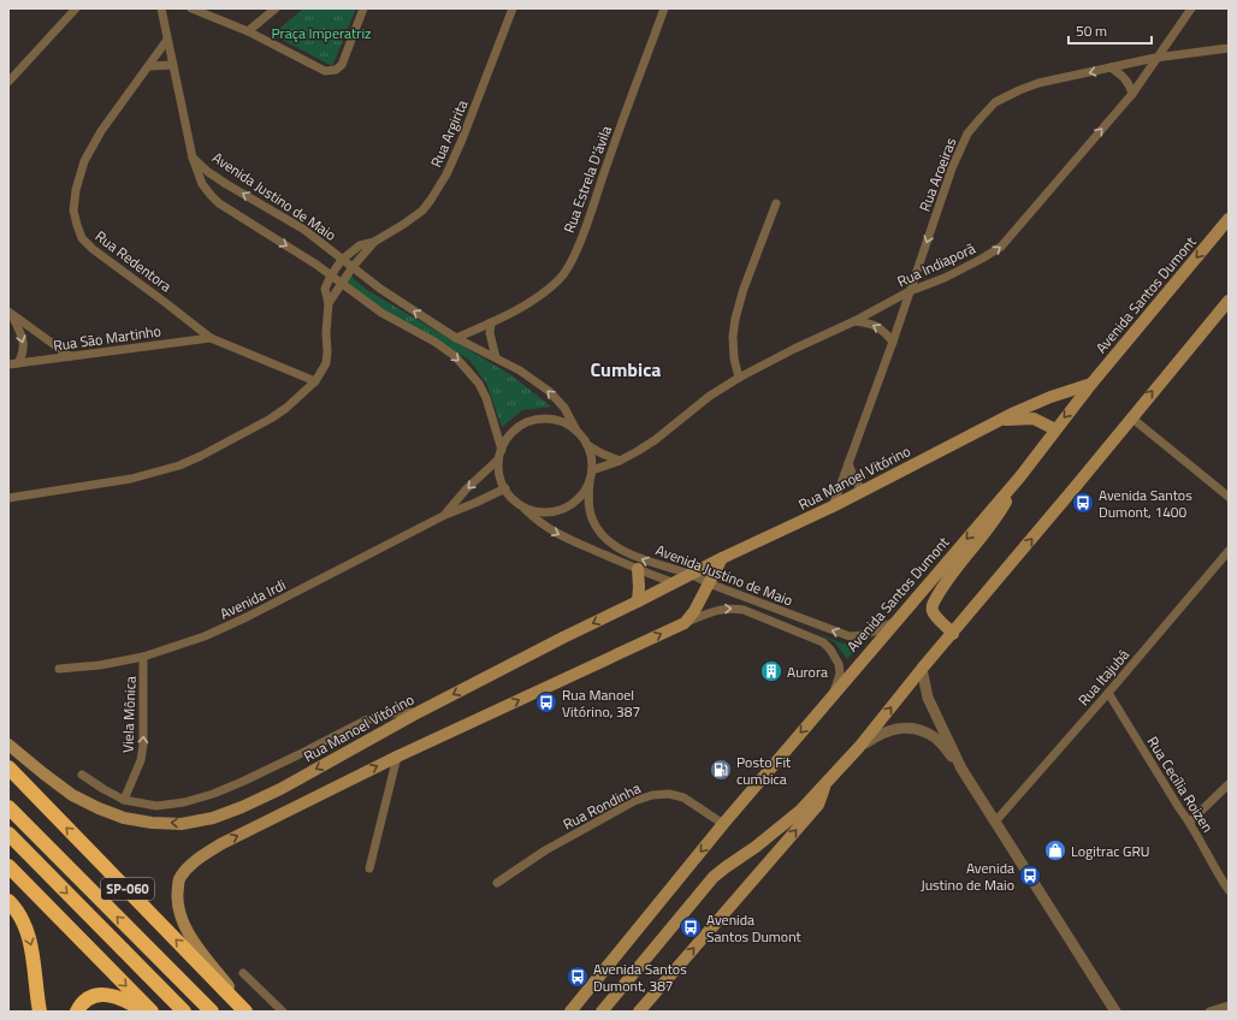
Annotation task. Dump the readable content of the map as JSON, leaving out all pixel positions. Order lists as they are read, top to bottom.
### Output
{
  "streets": {
    "highway": ["SP-060"],
    "main road": ["Avenida Santos Dumont", "Rua Manoel Vitórino"],
    "street": [
      "Rua Argirita",
      "Rua Aroeiras",
      "Rua Estrela D'ávila",
      "Avenida Justino de Maio",
      "Rua Redentora",
      "Rua Indiaporã",
      "Rua São Martinho",
      "Avenida Irdi",
      "Rua Itajubá",
      "Viela Mônica",
      "Rua Cecília Roizen",
      "Rua Rondinha"
    ]
  },
  "crossings": [
    ["Rua Argirita", "Avenida Justino de Maio"],
    ["Rua Aroeiras", "Rua Indiaporã"],
    ["Rua Aroeiras", "Rua Manoel Vitórino"],
    ["Rua Estrela D'ávila", "Avenida Justino de Maio"],
    ["Avenida Justino de Maio", "Rua Indiaporã"],
    ["Avenida Justino de Maio", "Avenida Santos Dumont"],
    ["Avenida Justino de Maio", "Rua Manoel Vitórino"],
    ["Avenida Justino de Maio", "Avenida Irdi"],
    ["Rua Redentora", "Rua São Martinho"],
    ["Rua Indiaporã", "Avenida Irdi"],
    ["Avenida Santos Dumont", "Rua Manoel Vitórino"],
    ["Avenida Santos Dumont", "Rua Rondinha"],
    ["Avenida Irdi", "Viela Mônica"],
    ["Rua Itajubá", "Rua Cecília Roizen"]
  ],
  "one_way": ["Rua Aroeiras", "Rua Indiaporã", "Viela Mônica"],
  "districts": ["Cumbica"],
  "parks": ["Praça Imperatriz"],
  "places": {
    "bus stop": [
      "Avenida Santos Dumont, 1400",
      "Rua Manoel Vitórino, 387",
      "Avenida Justino de Maio",
      "Avenida Santos Dumont",
      "Avenida Santos Dumont, 387"
    ],
    "building": ["Aurora"],
    "fuel station": ["Posto Fit cumbica"],
    "shop": ["Logitrac GRU"]
  },
  "scale_bar": "50 m"
}
